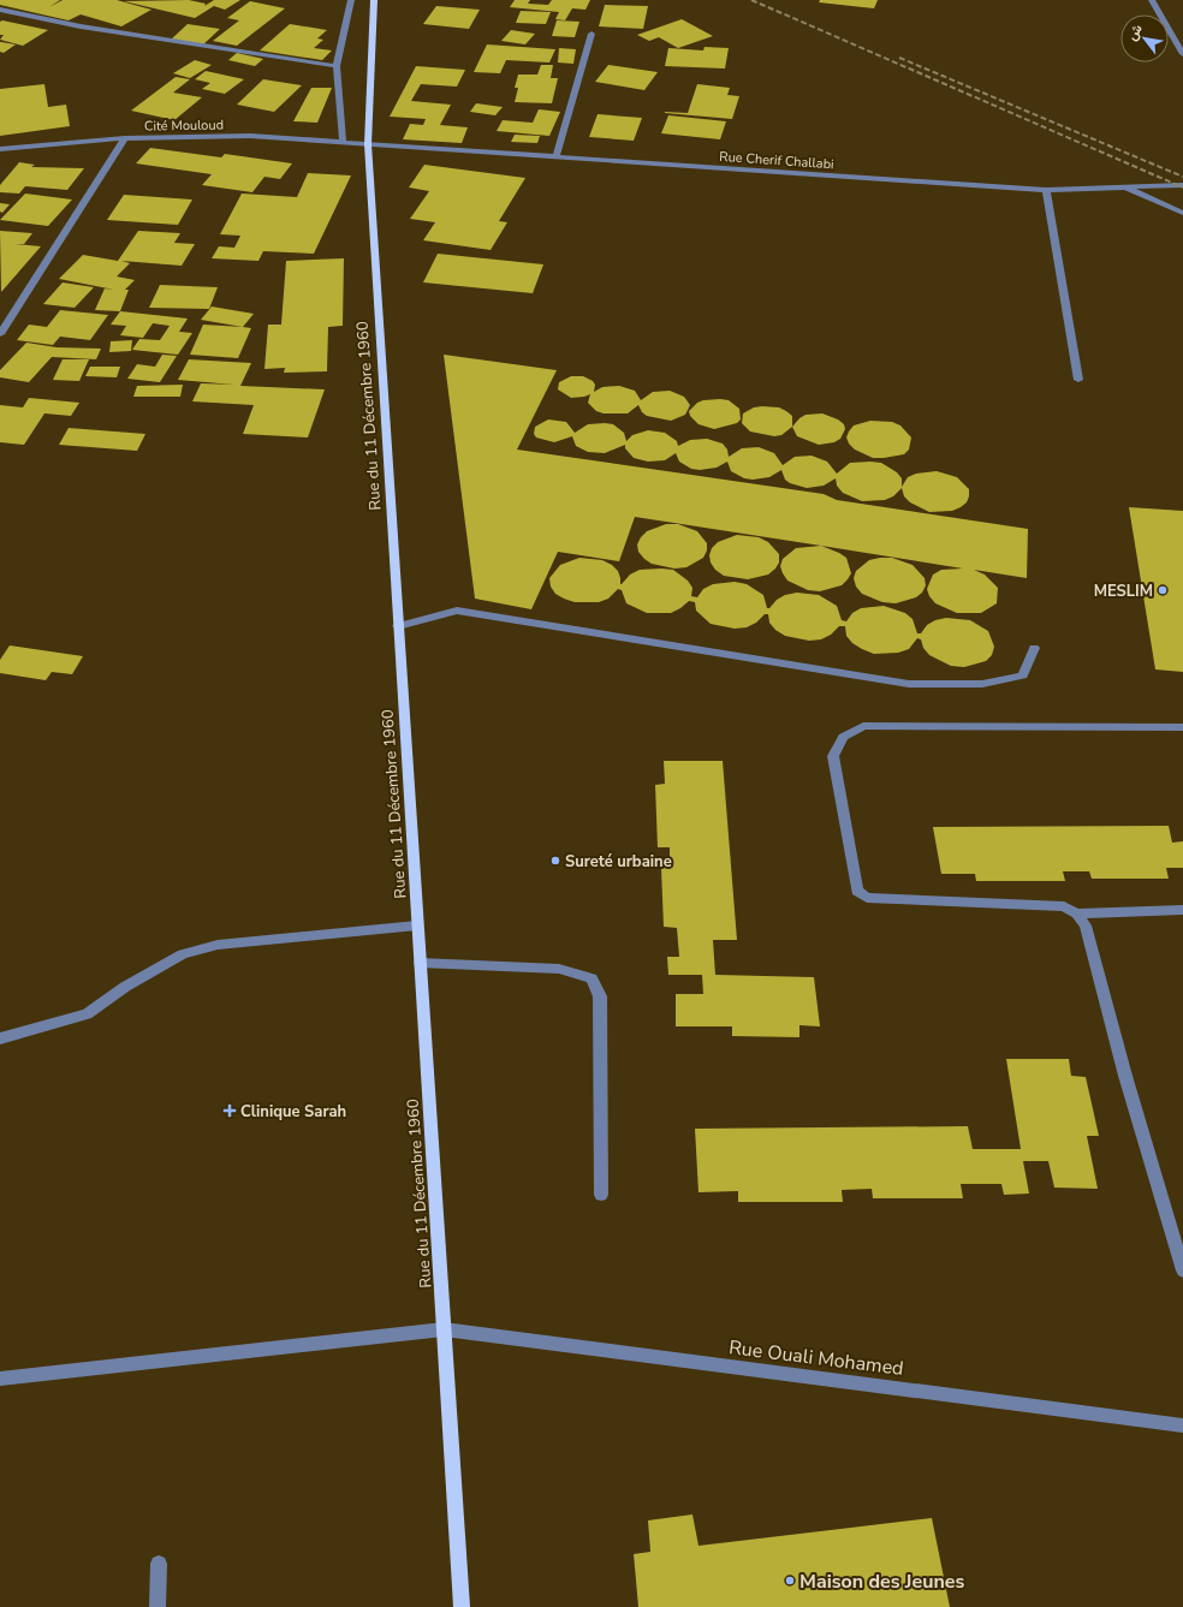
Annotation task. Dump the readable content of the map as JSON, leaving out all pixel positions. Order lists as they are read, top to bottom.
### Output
{
  "streets": {
    "main road": ["Rue du 11 Décembre 1960"],
    "street": ["Cité Mouloud", "Rue Cherif Challabi", "Rue Ouali Mohamed"]
  },
  "crossings": [
    ["Cité Mouloud", "Rue Cherif Challabi"],
    ["Cité Mouloud", "Rue du 11 Décembre 1960"],
    ["Rue Cherif Challabi", "Rue du 11 Décembre 1960"],
    ["Rue du 11 Décembre 1960", "Rue Ouali Mohamed"]
  ],
  "places": {
    "other": ["MESLIM", "Sureté urbaine", "Maison des Jeunes"],
    "health": ["Clinique Sarah"]
  },
  "north": "top left"
}
